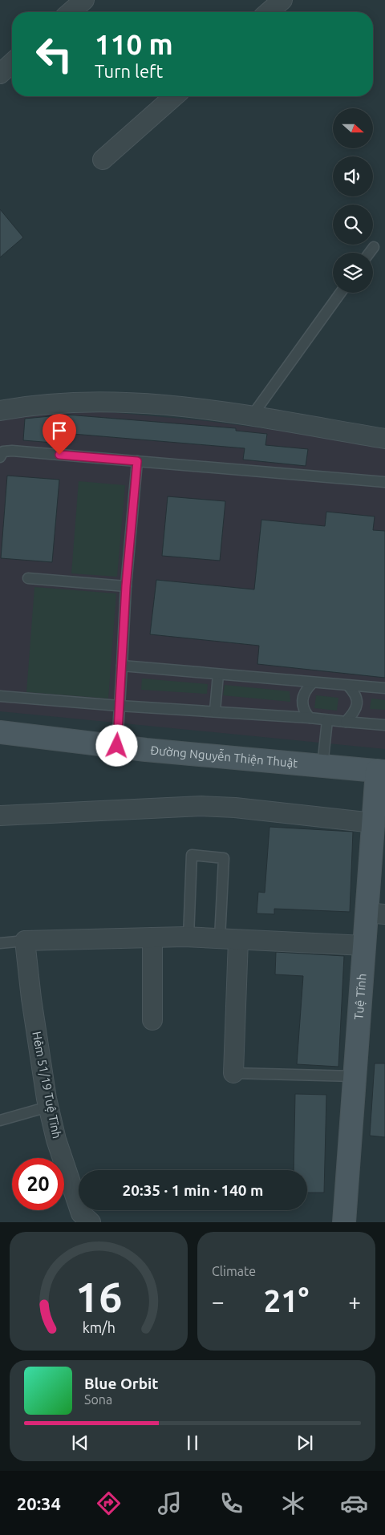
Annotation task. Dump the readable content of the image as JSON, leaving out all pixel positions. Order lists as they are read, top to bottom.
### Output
{
  "streets": {
    "street": ["Đường Nguyễn Thiện Thuật", "Tuệ Tĩnh", "Hẻm 51/19 Tuệ Tĩnh"]
  },
  "crossings": [
    ["Đường Nguyễn Thiện Thuật", "Tuệ Tĩnh"]
  ],
  "north": "right",
  "page": {
    "turn": ["110 m", "Turn left"],
    "limit": "20",
    "trip": "20:35 · 1 min · 140 m",
    "tile": "Climate",
    "heat": ["−", "21°", "+"],
    "song": ["Blue Orbit", "Sona"],
    "tabs": "20:34",
    "gauge": ["16", "km/h"]
  }
}
